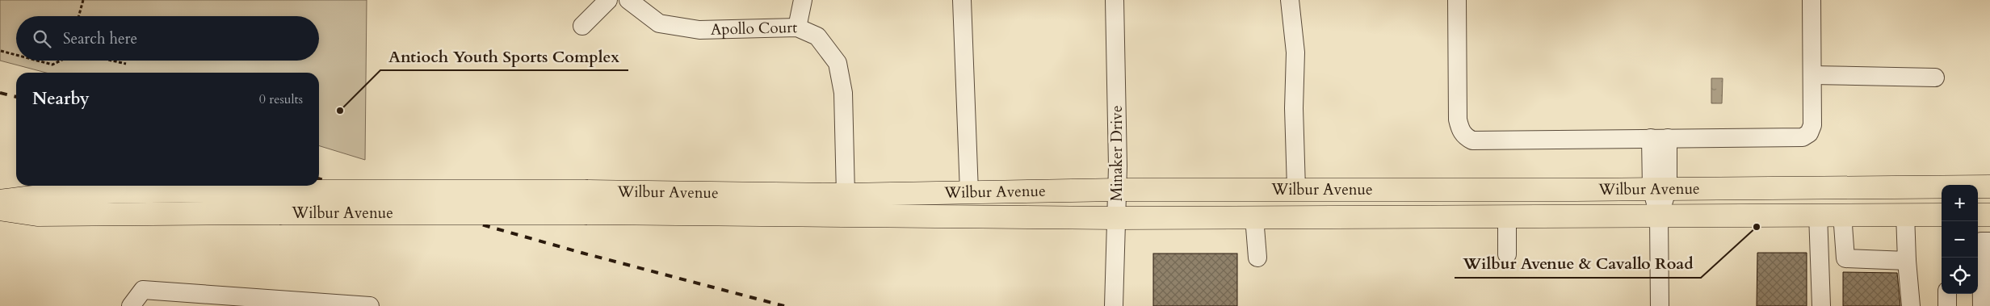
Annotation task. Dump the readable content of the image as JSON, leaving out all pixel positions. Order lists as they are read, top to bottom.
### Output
{
  "streets": {
    "main road": ["Wilbur Avenue"],
    "street": ["Apollo Court", "Minaker Drive"]
  },
  "crossings": [
    ["Apollo Court", "Wilbur Avenue"],
    ["Minaker Drive", "Wilbur Avenue"]
  ],
  "places": ["Antioch Youth Sports Complex", "Wilbur Avenue & Cavallo Road"],
  "page": {
    "search": "Search here",
    "heading": ["Nearby", "0 results"],
    "map_buttons": ["+", "−"]
  }
}
